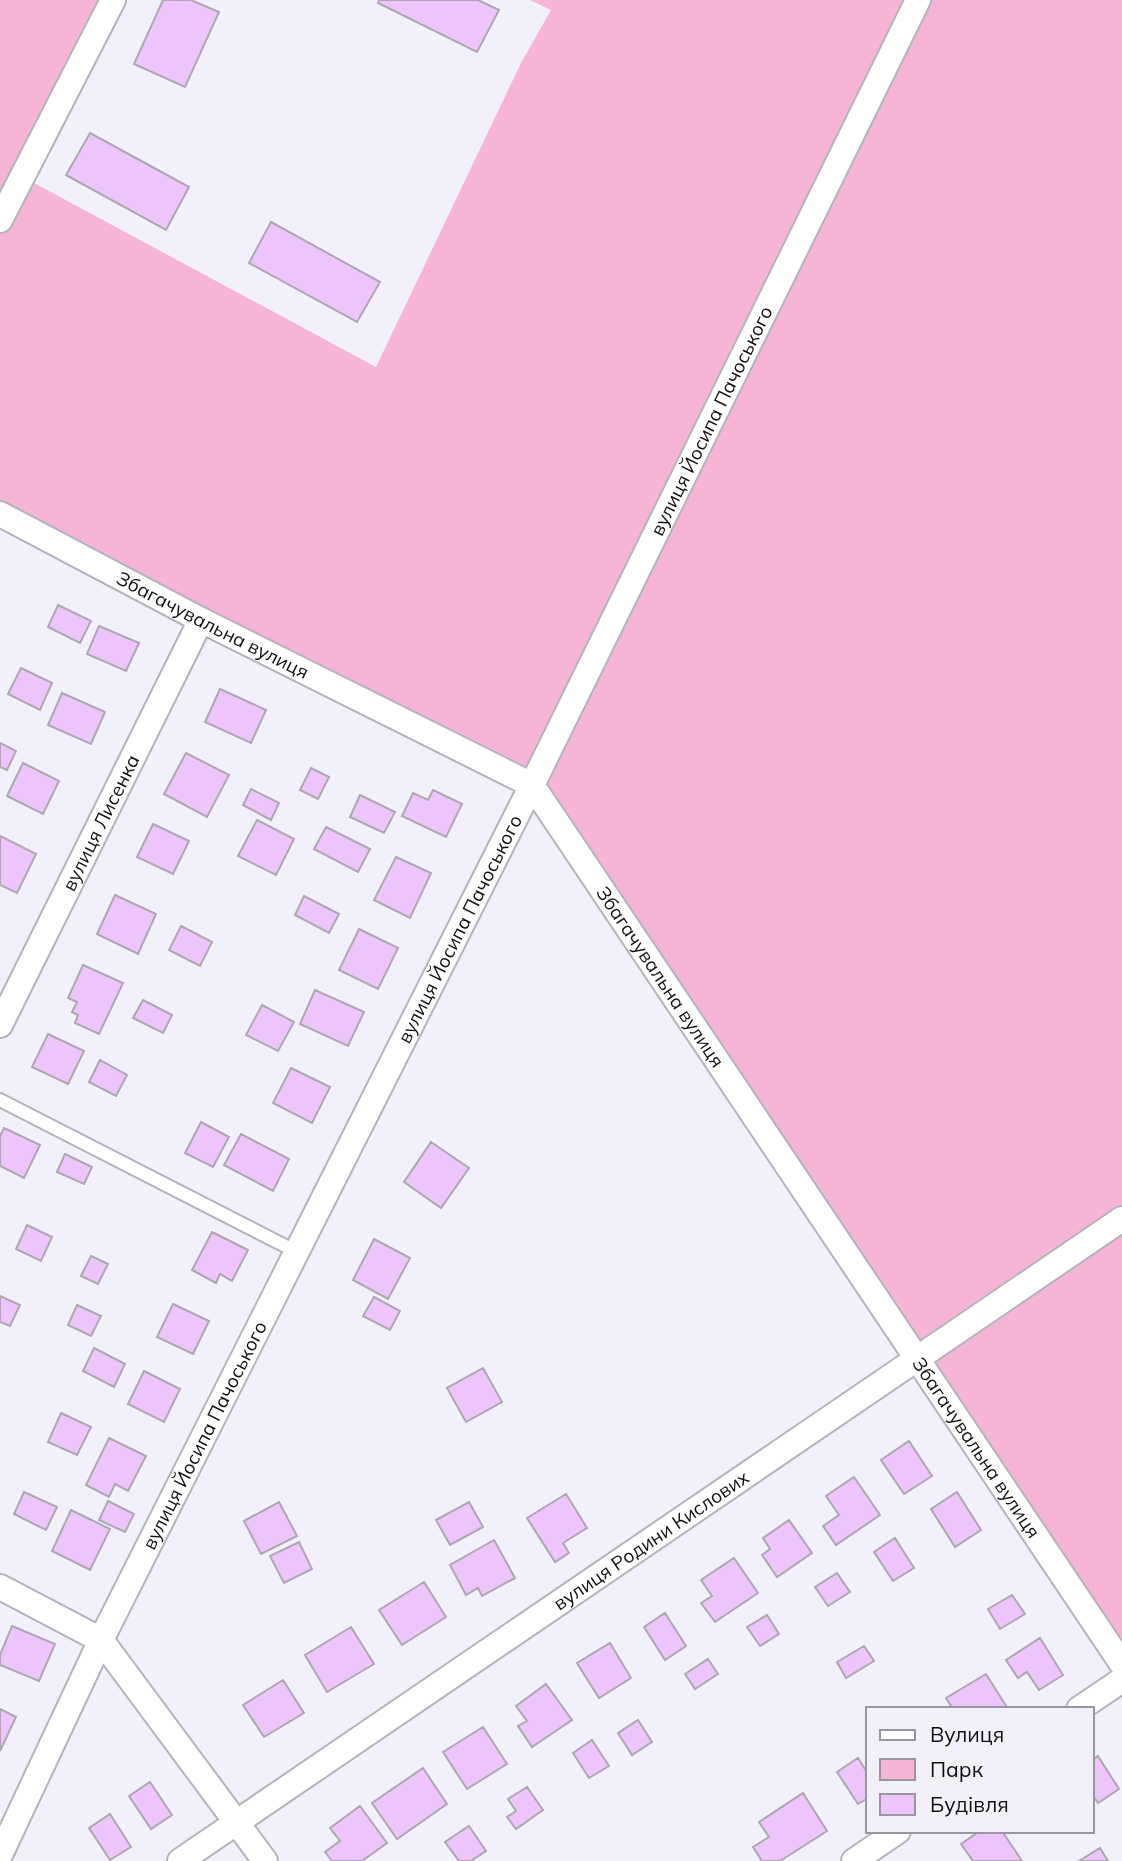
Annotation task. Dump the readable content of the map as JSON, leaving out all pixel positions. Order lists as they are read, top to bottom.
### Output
{
  "streets": {
    "street": [
      "вулиця Йосипа Пачоського",
      "Збагачувальна вулиця",
      "вулиця Лисенка",
      "вулиця Родини Кислових"
    ]
  },
  "crossings": [
    ["вулиця Йосипа Пачоського", "Збагачувальна вулиця"],
    ["Збагачувальна вулиця", "вулиця Лисенка"],
    ["Збагачувальна вулиця", "вулиця Родини Кислових"]
  ],
  "legend": ["Вулиця", "Парк", "Будівля"]
}
